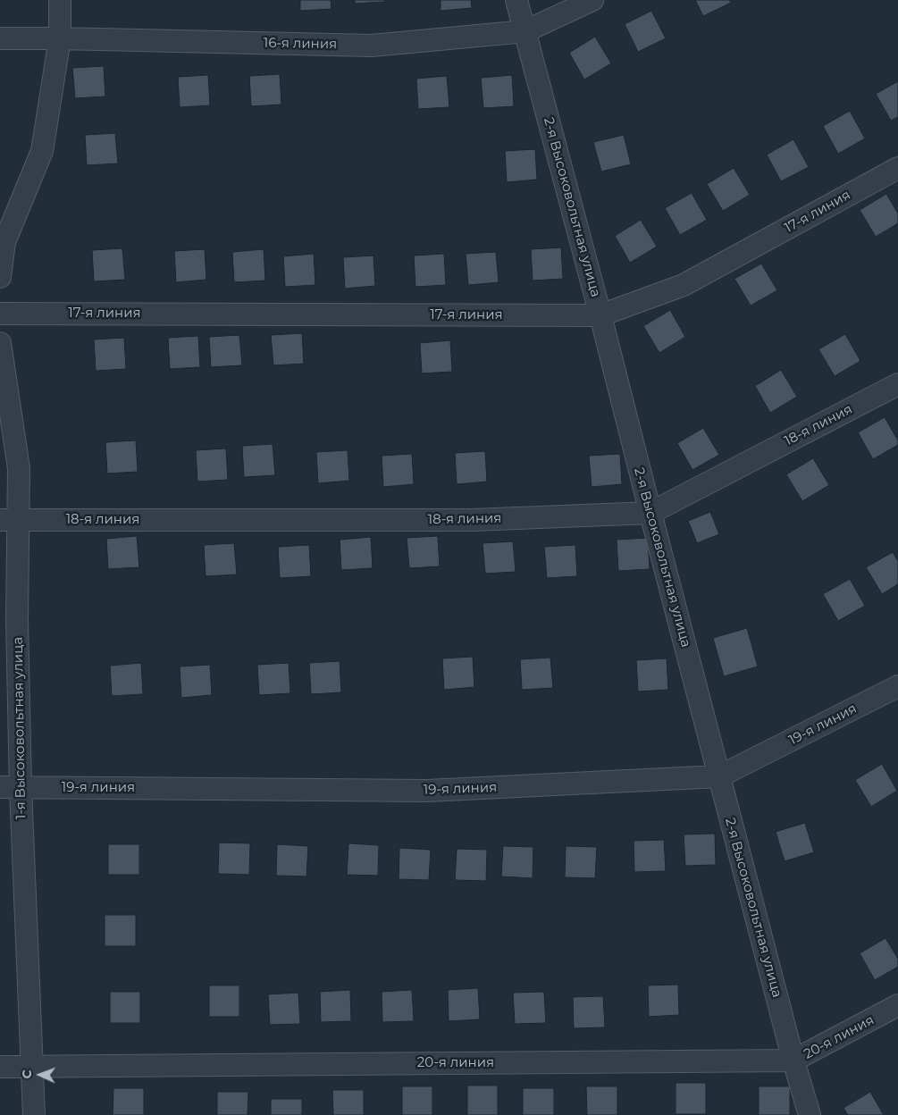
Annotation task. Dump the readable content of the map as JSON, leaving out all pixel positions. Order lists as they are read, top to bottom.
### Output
{
  "streets": {
    "street": [
      "16-я линия",
      "2-я Высоковольтная улица",
      "17-я линия",
      "18-я линия",
      "19-я линия",
      "1-я Высоковольтная улица",
      "20-я линия"
    ]
  },
  "crossings": [
    ["16-я линия", "2-я Высоковольтная улица"],
    ["2-я Высоковольтная улица", "17-я линия"],
    ["2-я Высоковольтная улица", "18-я линия"],
    ["2-я Высоковольтная улица", "19-я линия"],
    ["2-я Высоковольтная улица", "20-я линия"],
    ["18-я линия", "1-я Высоковольтная улица"],
    ["19-я линия", "1-я Высоковольтная улица"],
    ["1-я Высоковольтная улица", "20-я линия"]
  ],
  "north": "left"
}
